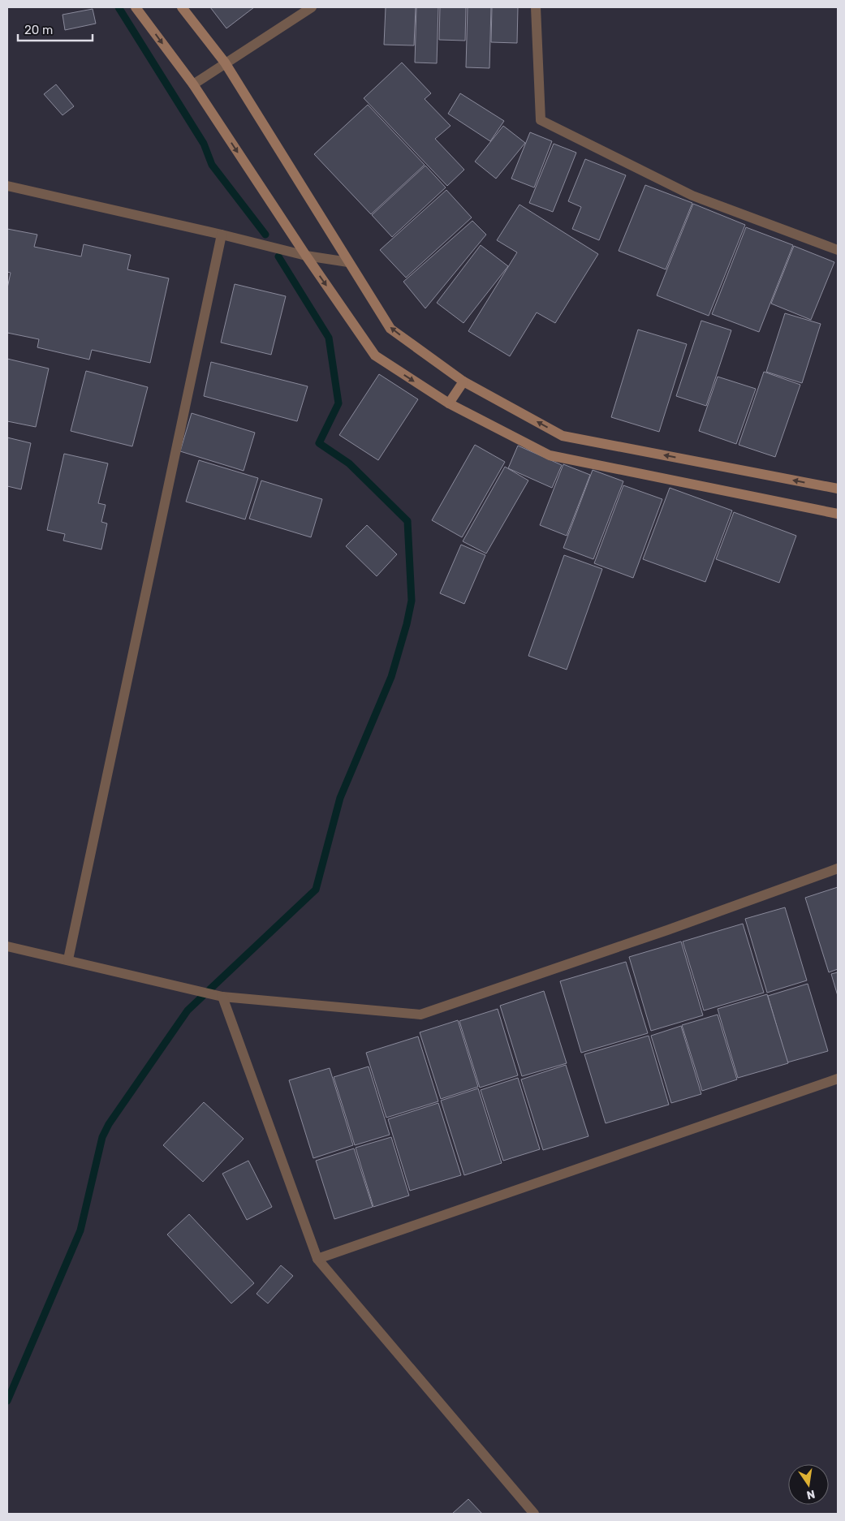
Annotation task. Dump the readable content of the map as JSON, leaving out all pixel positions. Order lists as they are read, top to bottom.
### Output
{
  "scale_bar": "20 m",
  "north": "bottom"
}
